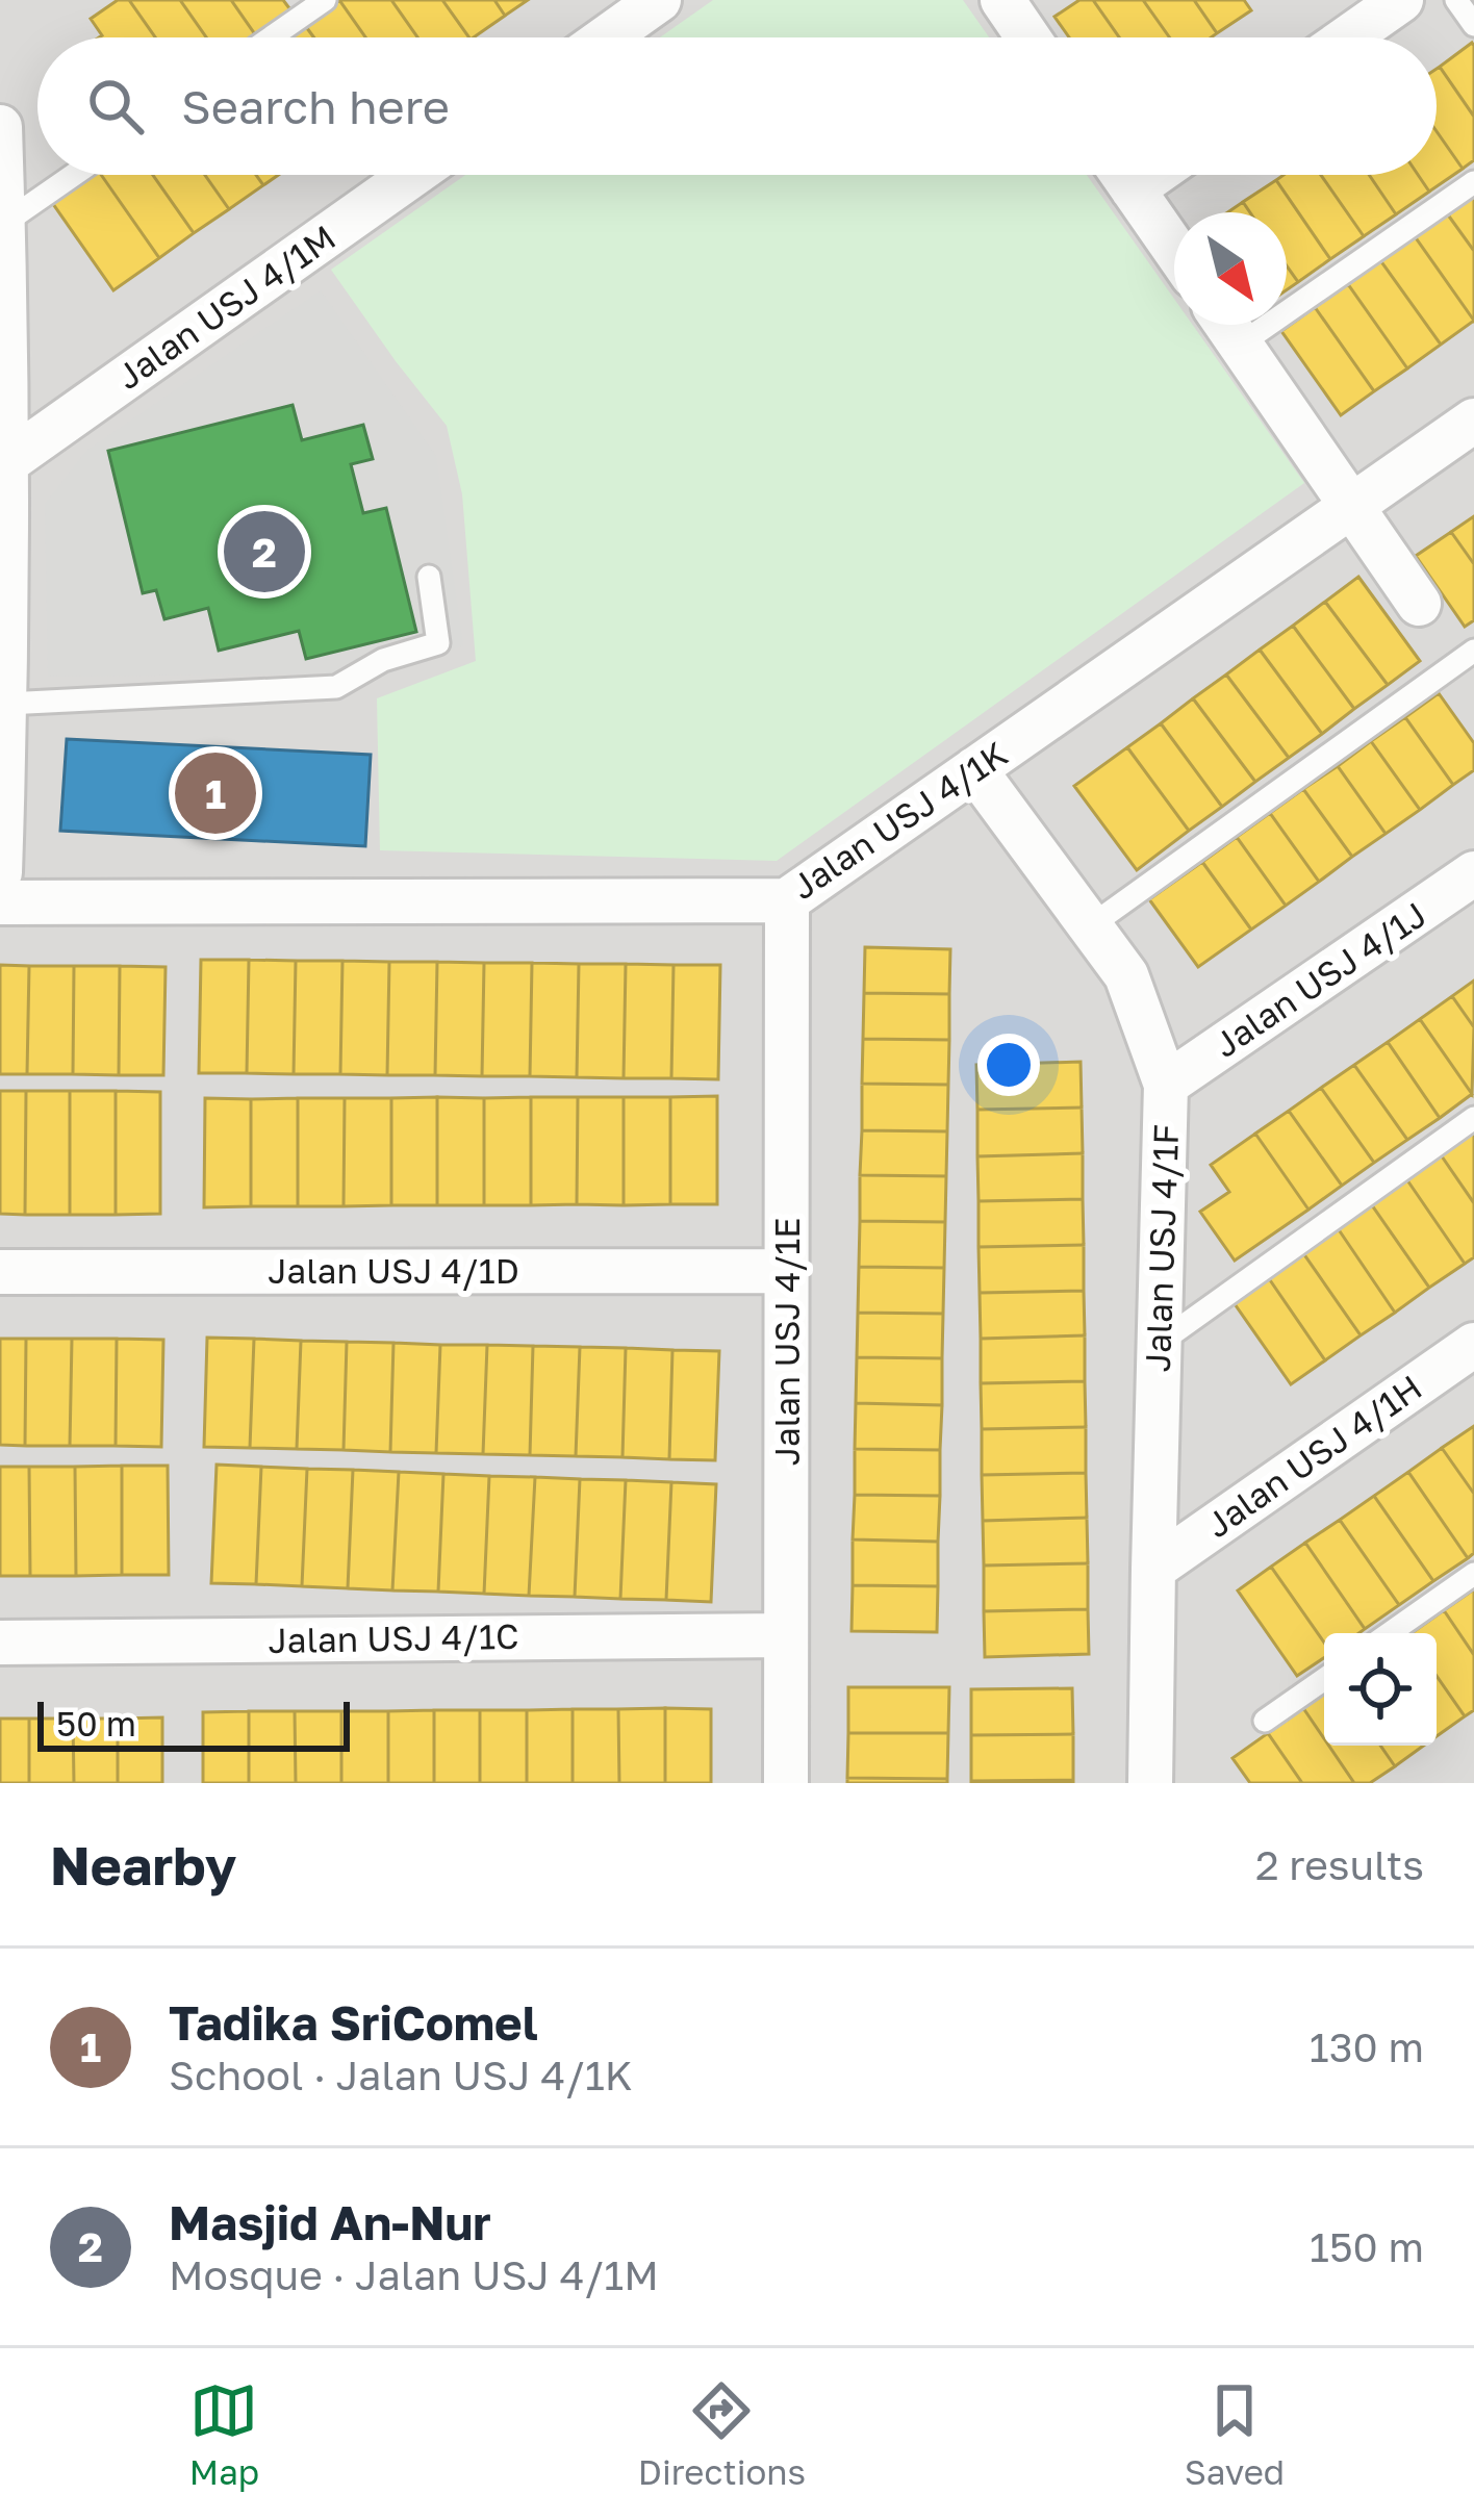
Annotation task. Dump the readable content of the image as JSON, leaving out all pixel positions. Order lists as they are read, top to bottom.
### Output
{
  "streets": {
    "street": [
      "Jalan USJ 4/1M",
      "Jalan USJ 4/1K",
      "Jalan USJ 4/1J",
      "Jalan USJ 4/1F",
      "Jalan USJ 4/1D",
      "Jalan USJ 4/1E",
      "Jalan USJ 4/1H",
      "Jalan USJ 4/1C"
    ]
  },
  "crossings": [
    ["Jalan USJ 4/1K", "Jalan USJ 4/1F"],
    ["Jalan USJ 4/1K", "Jalan USJ 4/1E"],
    ["Jalan USJ 4/1J", "Jalan USJ 4/1F"],
    ["Jalan USJ 4/1F", "Jalan USJ 4/1H"],
    ["Jalan USJ 4/1D", "Jalan USJ 4/1E"],
    ["Jalan USJ 4/1E", "Jalan USJ 4/1C"]
  ],
  "scale_bar": "50 m",
  "north": "bottom right",
  "page": {
    "search": "Search here",
    "pins": ["2", "1"],
    "scale": "50 m",
    "heading": ["Nearby", "2 results"],
    "list": [
      {
        "mark": "1",
        "name": "Tadika SriComel",
        "note": "School · Jalan USJ 4/1K",
        "value": "130 m"
      },
      {
        "mark": "2",
        "name": "Masjid An-Nur",
        "note": "Mosque · Jalan USJ 4/1M",
        "value": "150 m"
      }
    ],
    "nav": ["Map", "Directions", "Saved"]
  }
}
